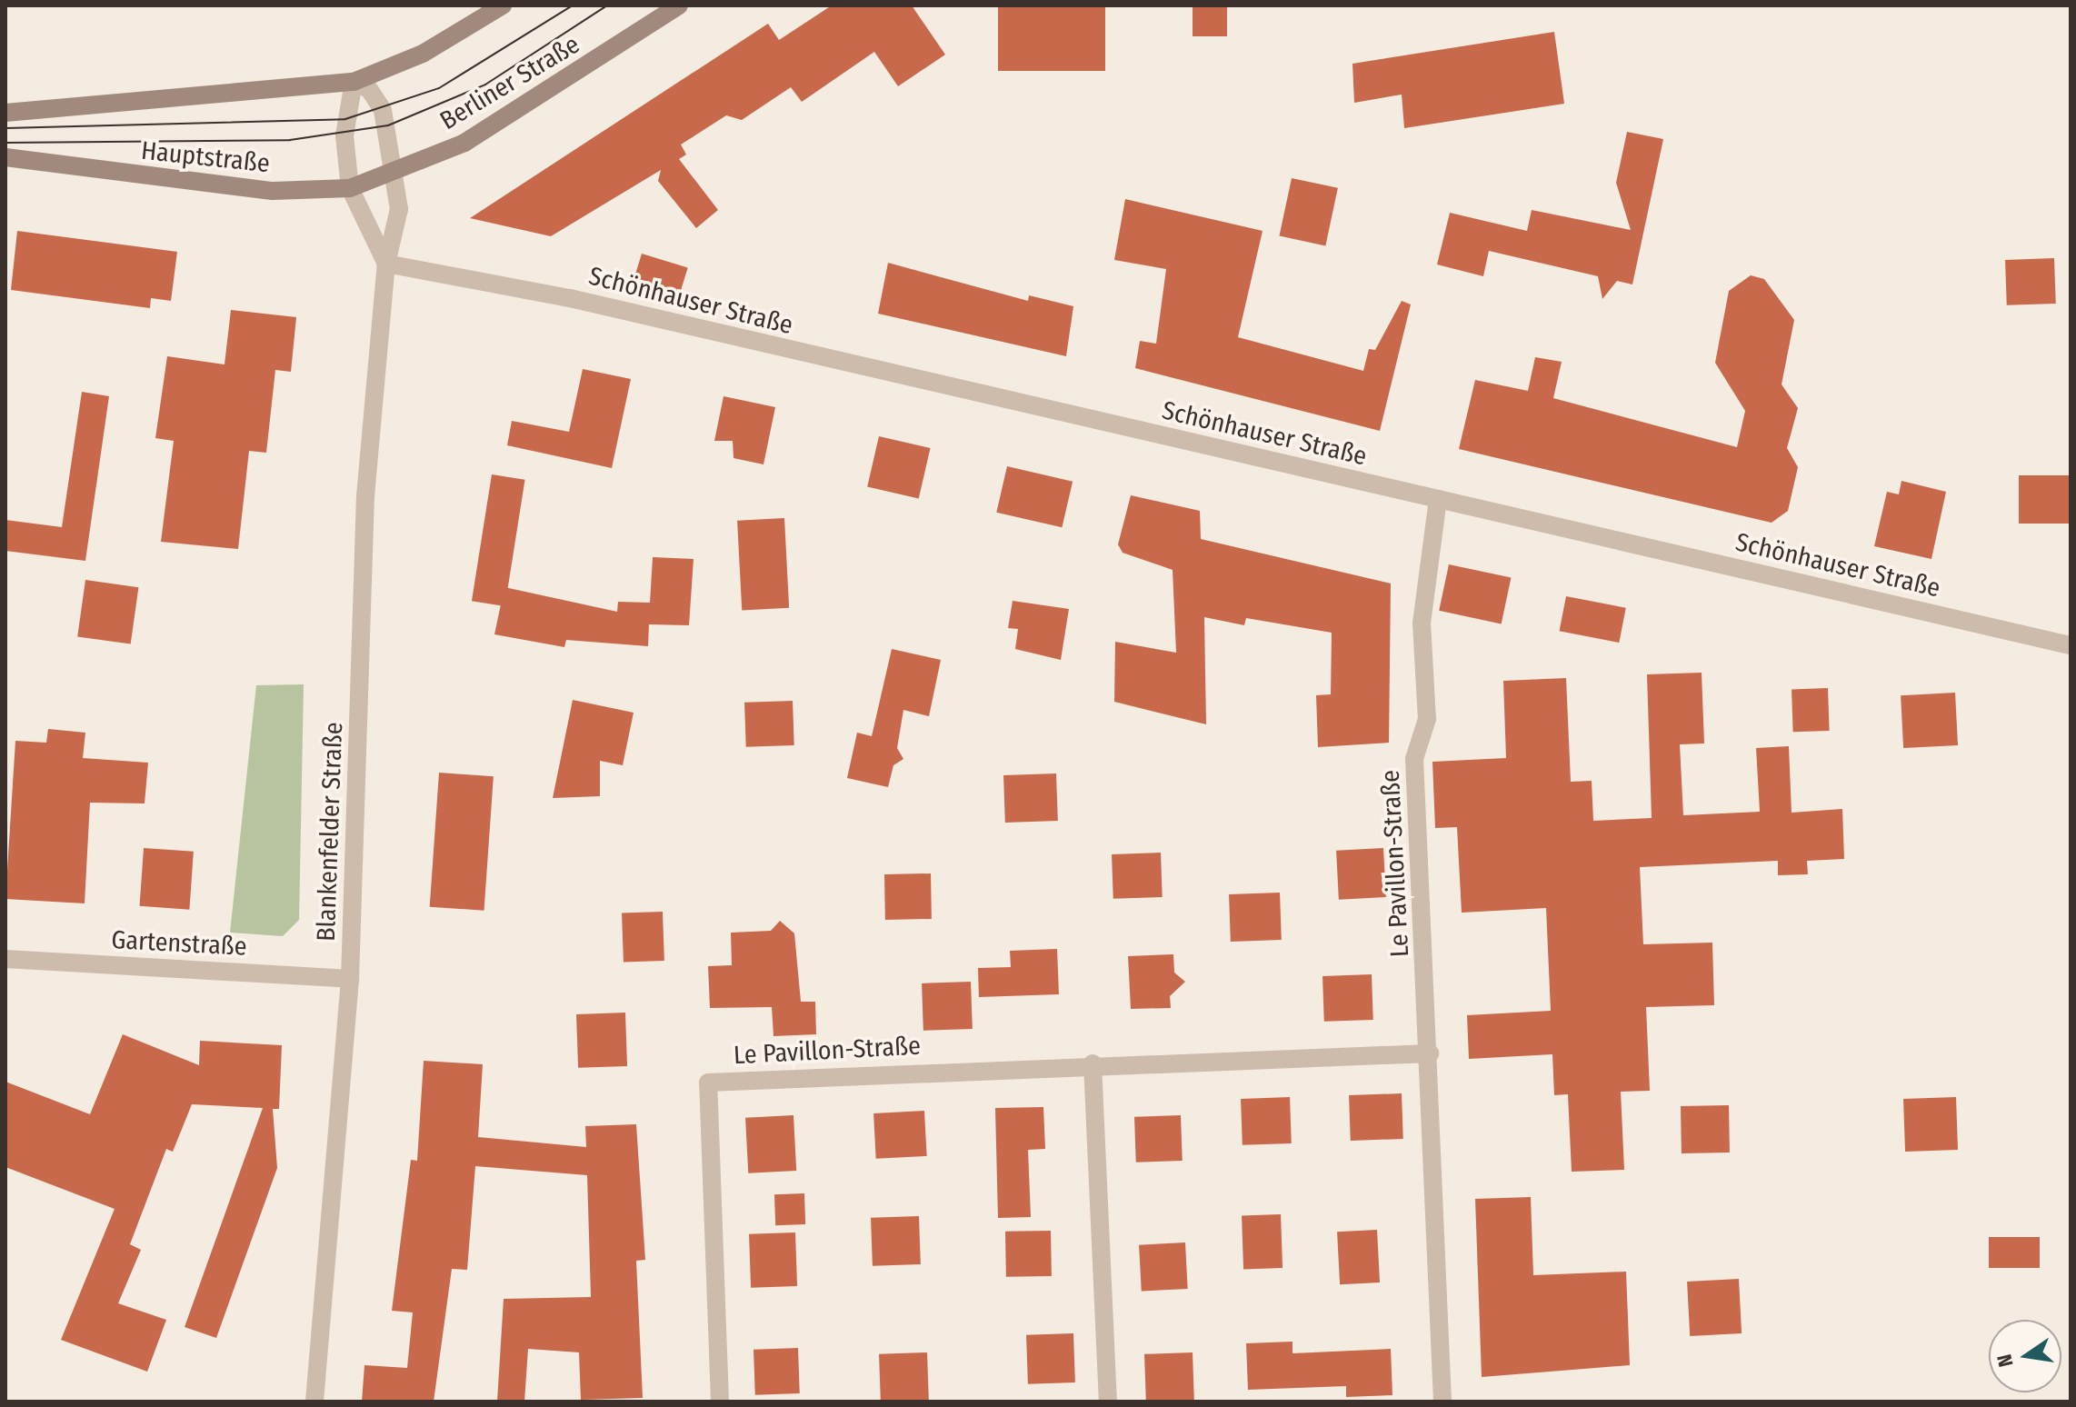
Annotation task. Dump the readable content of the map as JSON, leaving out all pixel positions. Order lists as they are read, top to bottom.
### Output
{
  "streets": {
    "main road": ["Berliner Straße", "Hauptstraße"],
    "street": [
      "Schönhauser Straße",
      "Blankenfelder Straße",
      "Le Pavillon-Straße",
      "Gartenstraße"
    ]
  },
  "crossings": [
    ["Berliner Straße", "Hauptstraße"],
    ["Berliner Straße", "Blankenfelder Straße"],
    ["Hauptstraße", "Blankenfelder Straße"],
    ["Schönhauser Straße", "Blankenfelder Straße"],
    ["Schönhauser Straße", "Le Pavillon-Straße"],
    ["Blankenfelder Straße", "Gartenstraße"]
  ],
  "north": "left"
}
